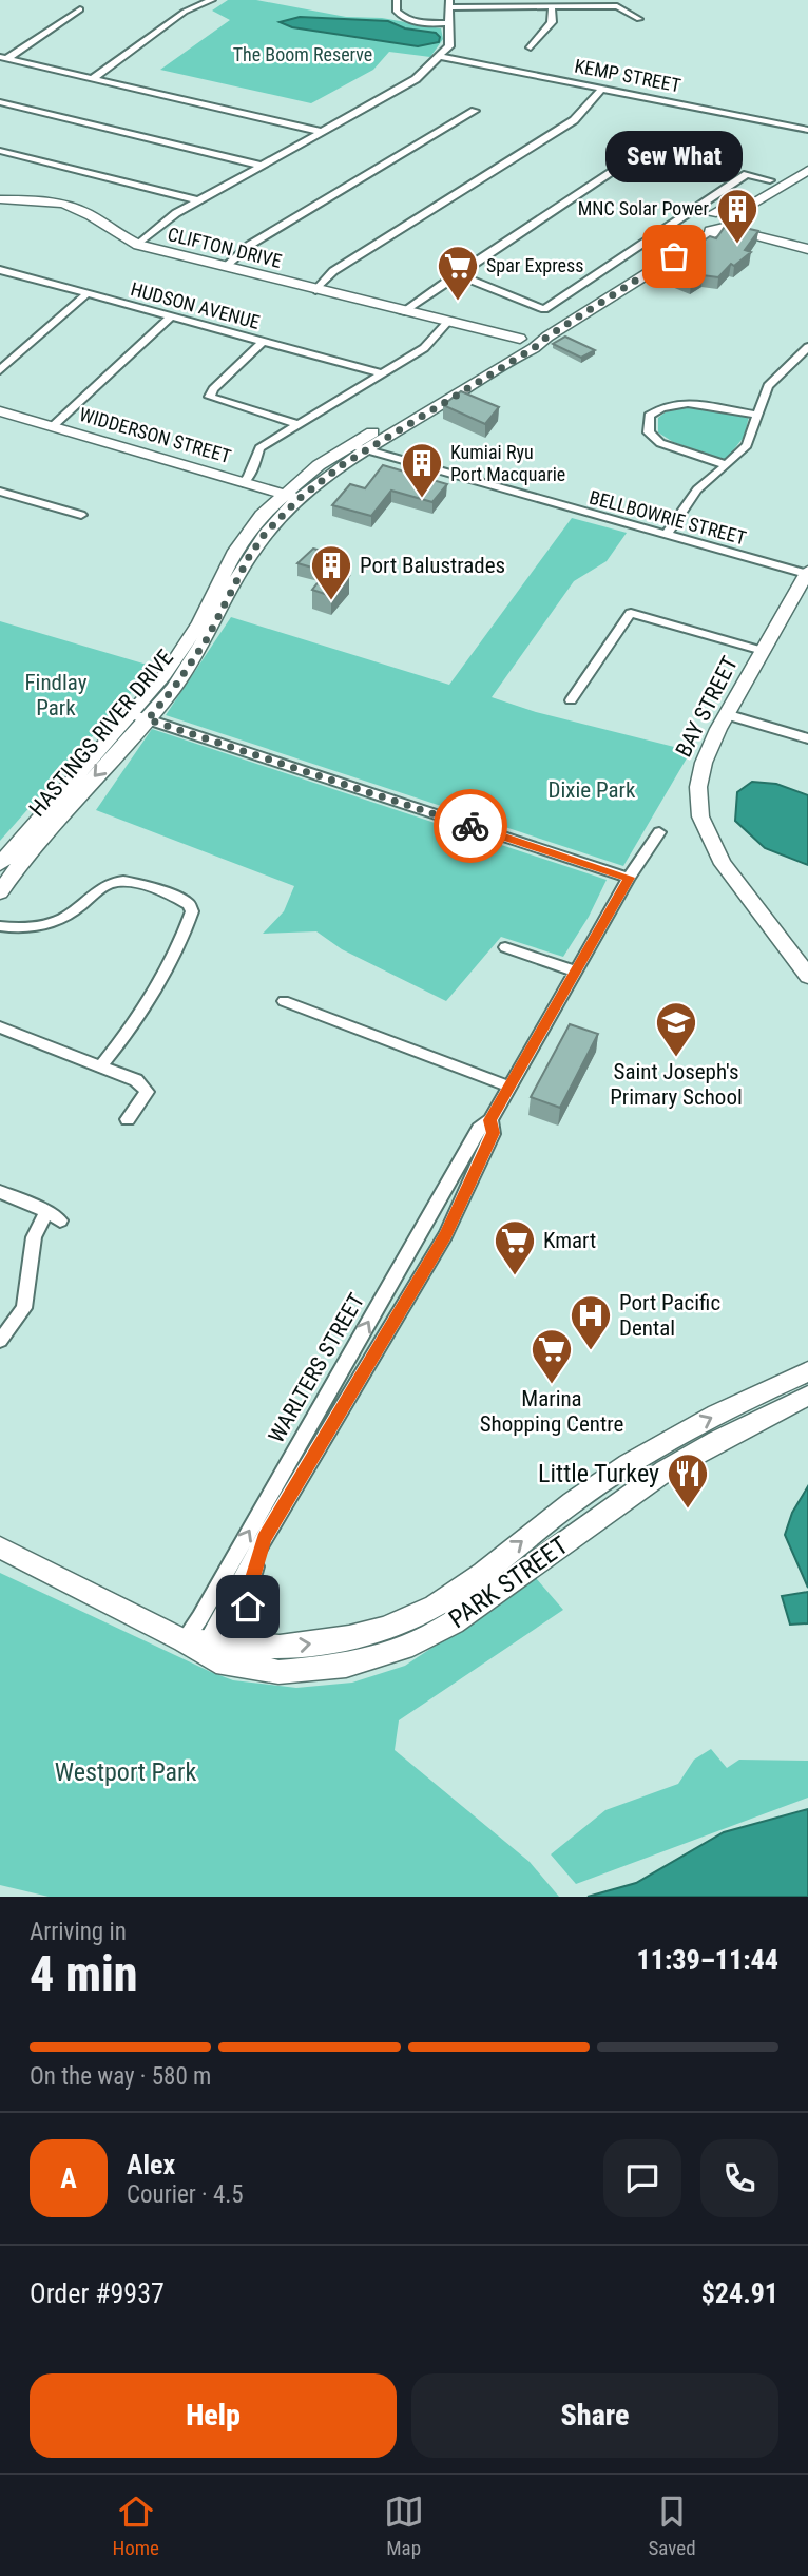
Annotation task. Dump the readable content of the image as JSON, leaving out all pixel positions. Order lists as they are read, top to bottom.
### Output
{
  "streets": {
    "main road": [
      "CLIFTON DRIVE",
      "WIDDERSON STREET",
      "BAY STREET",
      "HASTINGS RIVER DRIVE",
      "PARK STREET"
    ],
    "street": [
      "KEMP STREET",
      "HUDSON AVENUE",
      "BELLBOWRIE STREET",
      "WARLTERS STREET"
    ]
  },
  "crossings": [
    ["CLIFTON DRIVE", "HASTINGS RIVER DRIVE"],
    ["WIDDERSON STREET", "HASTINGS RIVER DRIVE"],
    ["BELLBOWRIE STREET", "BAY STREET"],
    ["BELLBOWRIE STREET", "HASTINGS RIVER DRIVE"],
    ["WARLTERS STREET", "PARK STREET"]
  ],
  "parks": [
    "The Boom Reserve",
    "Findlay Park",
    "Dixie Park",
    "Westport Park"
  ],
  "places": {
    "building": ["MNC Solar Power", "Kumiai Ryu Port Macquarie", "Port Balustrades"],
    "other": ["Sew What"],
    "supermarket": ["Spar Express", "Kmart", "Marina Shopping Centre"],
    "school or university": ["Saint Joseph's Primary School"],
    "hospital": ["Port Pacific Dental"],
    "restaurant": ["Little Turkey"]
  },
  "page": {
    "bubble": "Sew What",
    "heading": ["4 min", "Arriving in", "11:39–11:44"],
    "panel": [
      "Alex",
      "Courier · 4.5",
      "Order #9937",
      "$24.91"
    ],
    "bar": "On the way · 580 m",
    "round": "A",
    "buttons": ["Help", "Share"],
    "tabs": ["Home", "Map", "Saved"]
  }
}
